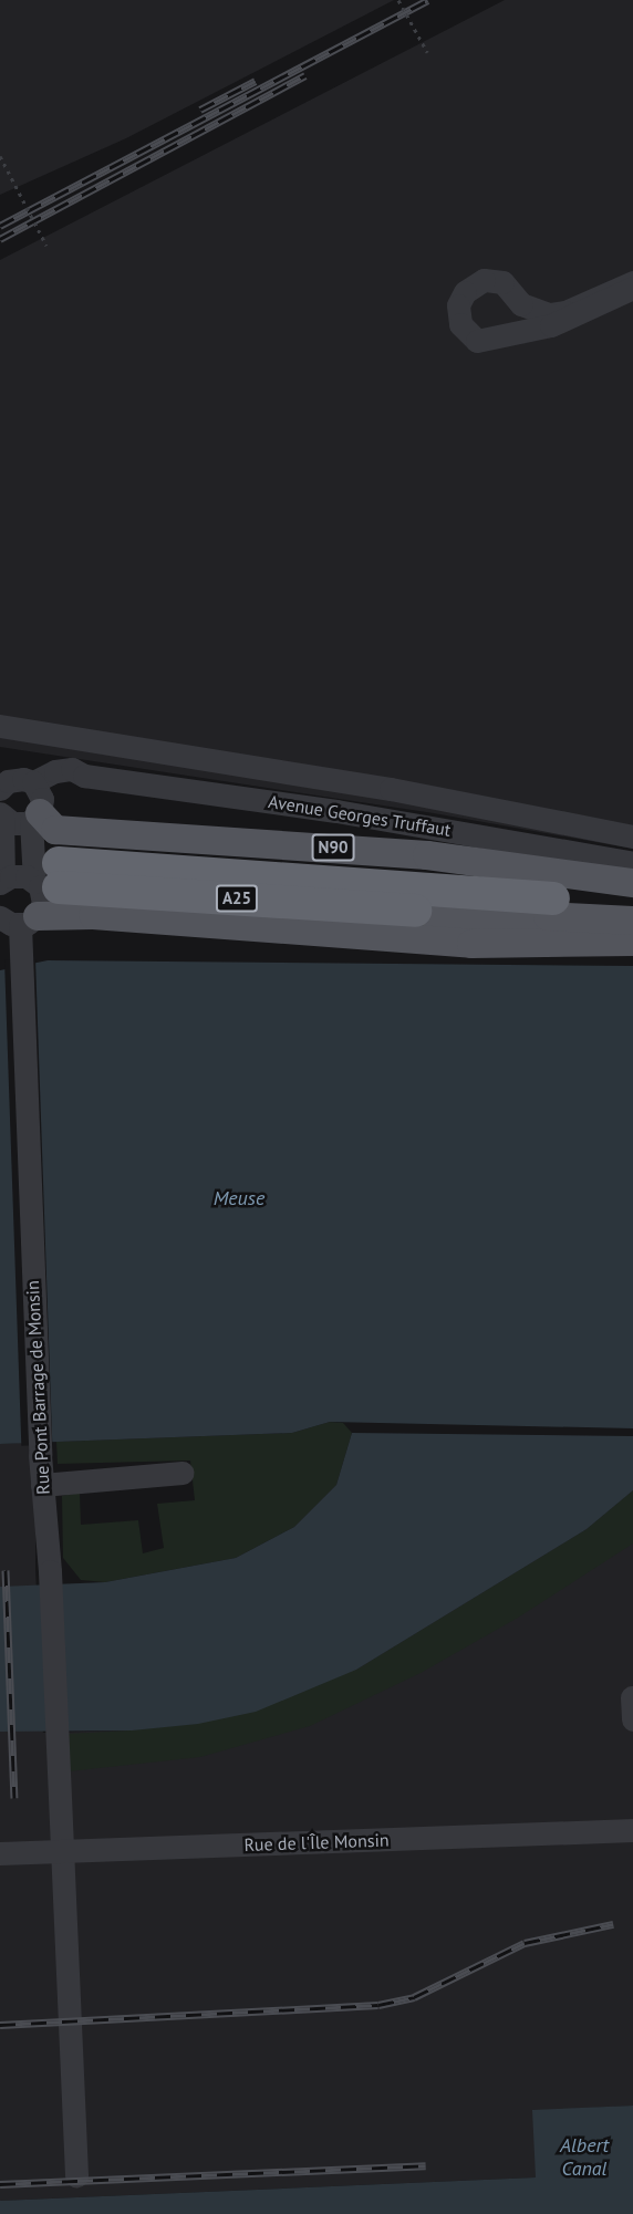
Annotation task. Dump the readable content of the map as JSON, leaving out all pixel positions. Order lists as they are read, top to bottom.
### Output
{
  "streets": {
    "highway": ["A25"],
    "main road": ["N90"],
    "street": ["Avenue Georges Truffaut", "Rue Pont Barrage de Monsin", "Rue de l'Île Monsin"]
  },
  "crossings": [
    ["Avenue Georges Truffaut", "Rue Pont Barrage de Monsin"],
    ["N90", "Rue Pont Barrage de Monsin"],
    ["A25", "Rue Pont Barrage de Monsin"],
    ["Rue Pont Barrage de Monsin", "Rue de l'Île Monsin"]
  ],
  "water": ["Meuse", "Albert Canal"]
}
